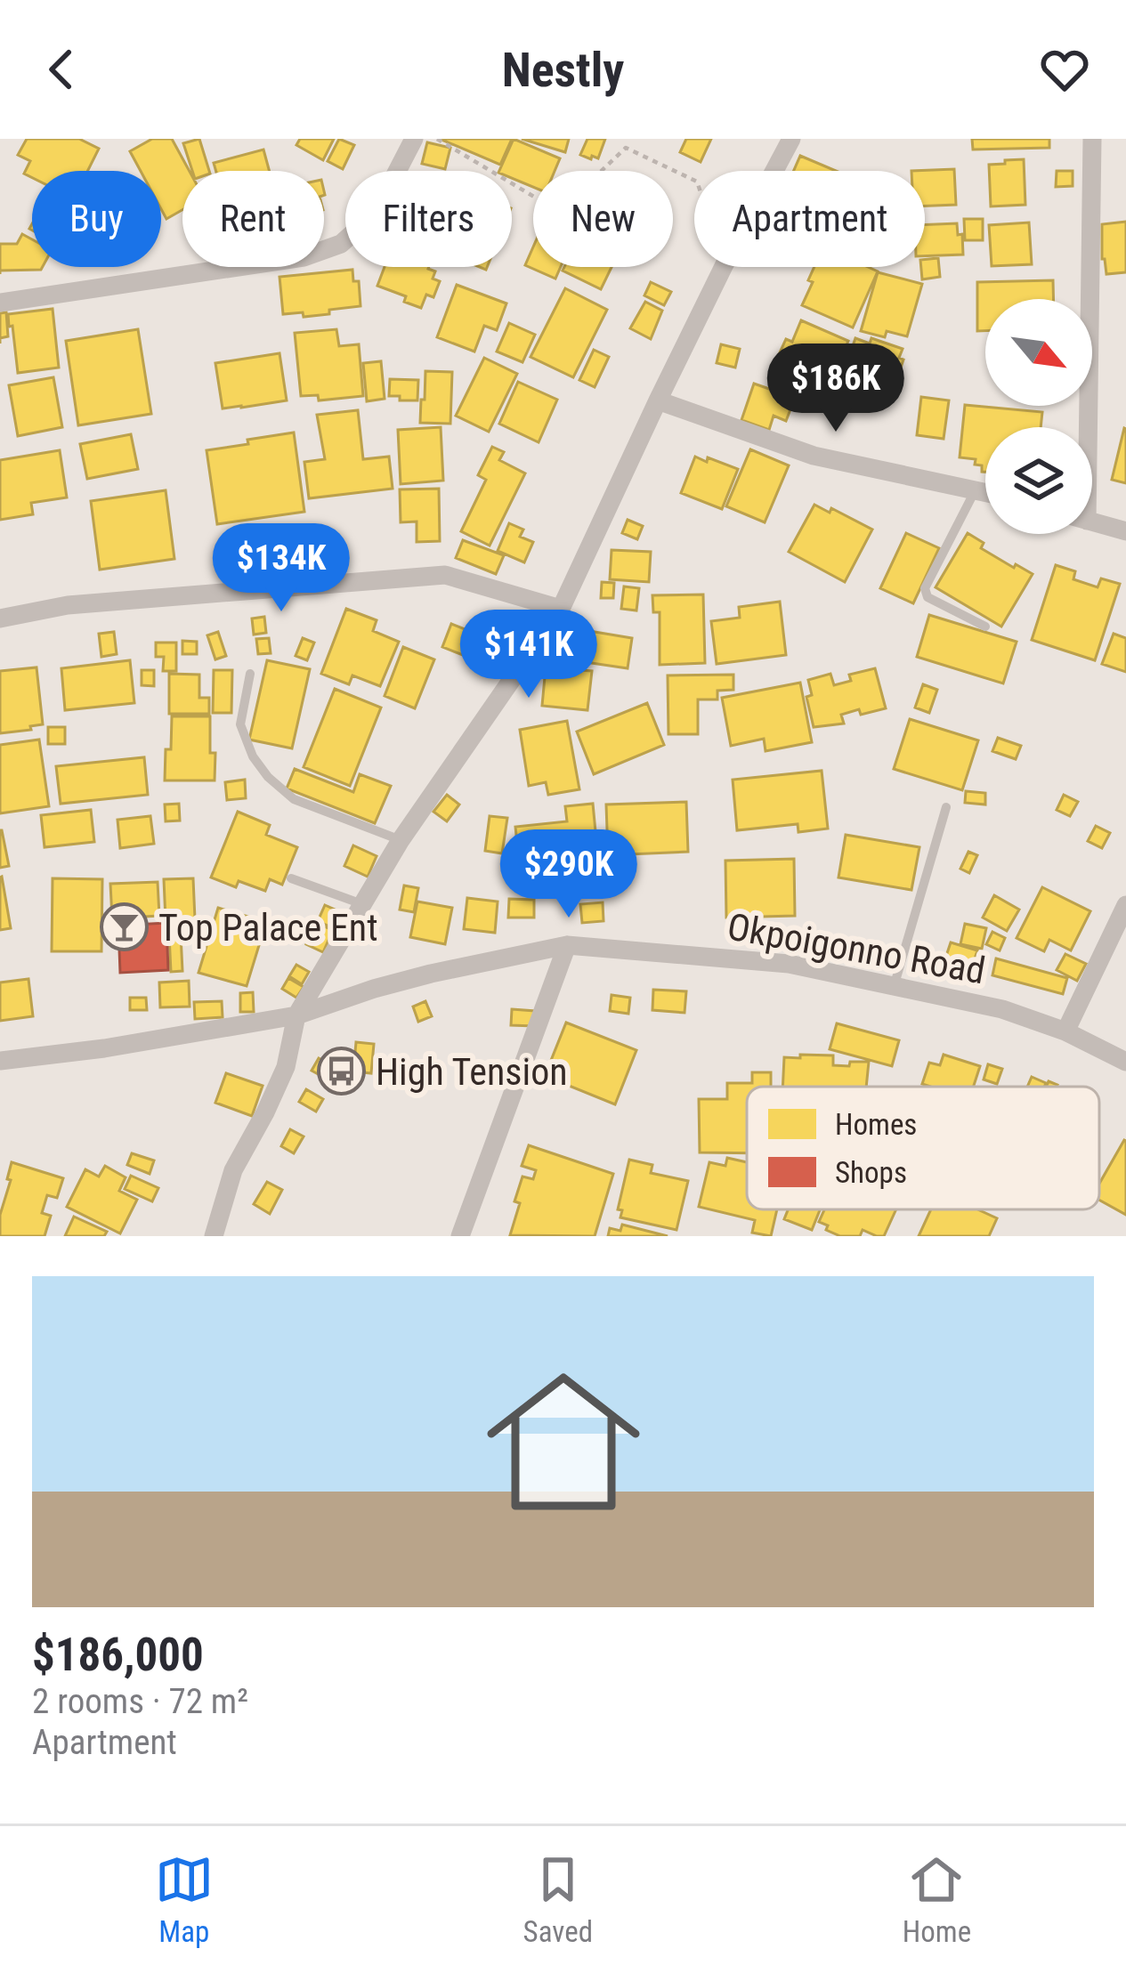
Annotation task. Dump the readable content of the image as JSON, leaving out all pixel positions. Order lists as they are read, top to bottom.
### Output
{
  "streets": {
    "street": ["Okpoigonno Road"]
  },
  "places": {
    "bar": ["Top Palace Ent"],
    "bus stop": ["High Tension"]
  },
  "legend": ["Homes", "Shops"],
  "north": "bottom right",
  "page": {
    "header": "Nestly",
    "chip": [
      "Buy",
      "Rent",
      "Filters",
      "New",
      "Apartment"
    ],
    "price": [
      "$186K",
      "$134K",
      "$141K",
      "$290K"
    ],
    "list": [
      {
        "name": "$186,000",
        "note": "2 rooms · 72 m² · Apartment"
      }
    ],
    "tabs": ["Map", "Saved", "Home"]
  }
}
